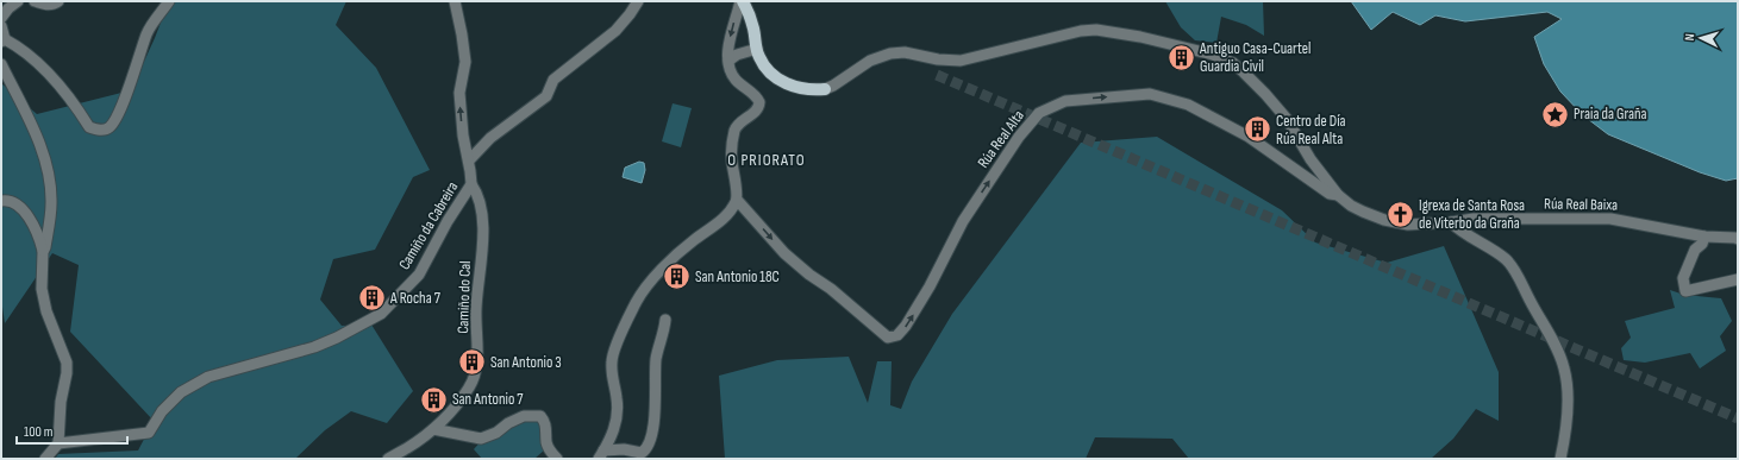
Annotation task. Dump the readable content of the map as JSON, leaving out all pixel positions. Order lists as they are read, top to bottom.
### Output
{
  "streets": {
    "street": [
      "Rúa Real Alta",
      "Rúa Real Baixa",
      "Camiño da Cabreira",
      "Camiño do Cal"
    ]
  },
  "crossings": [
    ["Rúa Real Alta", "Rúa Real Baixa"],
    ["Camiño da Cabreira", "Camiño do Cal"]
  ],
  "districts": ["O PRIORATO"],
  "places": {
    "building": [
      "Antiguo Casa-Cuartel Guardia Civil",
      "Centro de Día Rúa Real Alta",
      "San Antonio 18C",
      "A Rocha 7",
      "San Antonio 3",
      "San Antonio 7"
    ],
    "place": ["Praia da Graña"],
    "church": ["Igrexa de Santa Rosa de Viterbo da Graña"]
  },
  "scale_bar": "100 m",
  "north": "left"
}
